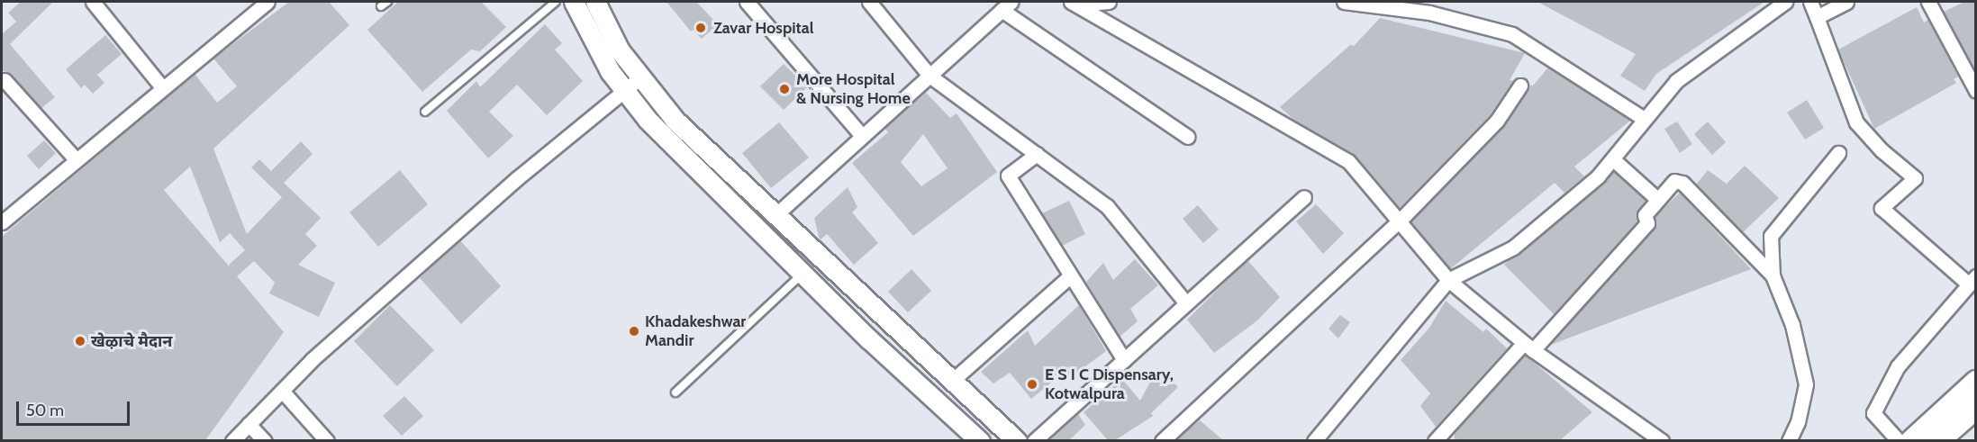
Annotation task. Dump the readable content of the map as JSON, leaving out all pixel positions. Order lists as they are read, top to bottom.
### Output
{
  "places": [
    "Zavar Hospital",
    "More Hospital & Nursing Home",
    "Khadakeshwar Mandir",
    "खेऴाचे मैदान",
    "E S I C Dispensary, Kotwalpura"
  ],
  "scale_bar": "50 m"
}
